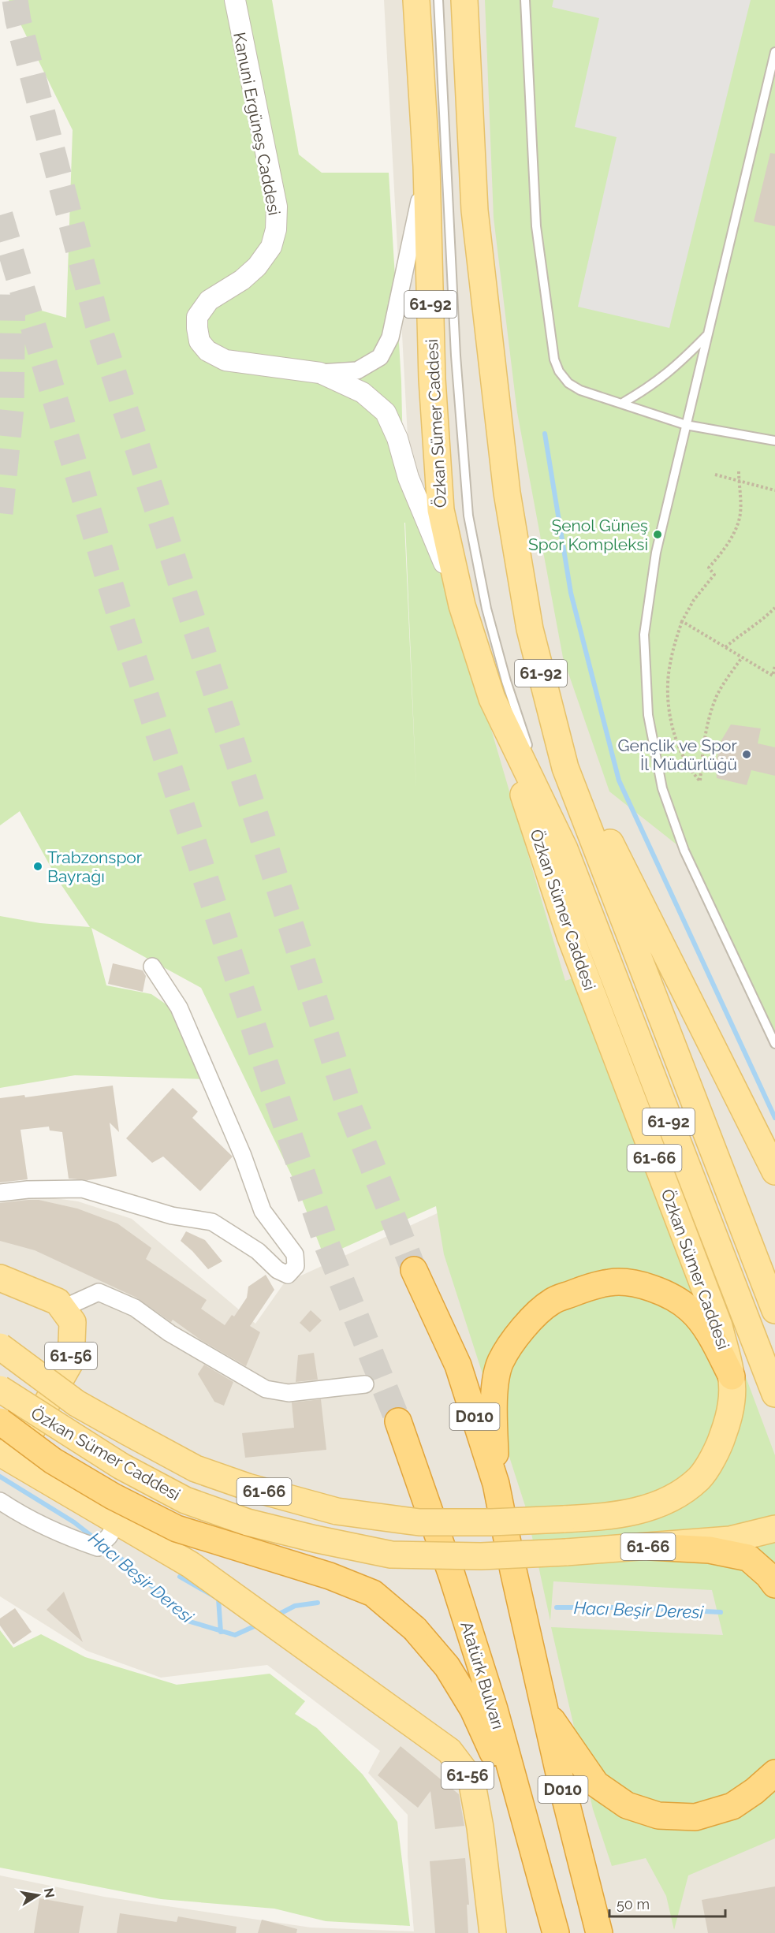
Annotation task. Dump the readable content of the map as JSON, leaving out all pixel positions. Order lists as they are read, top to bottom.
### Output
{
  "streets": {
    "highway": ["D010", "Atatürk Bulvarı"],
    "main road": [
      "61-92",
      "Özkan Sümer Caddesi",
      "61-66",
      "61-56"
    ],
    "street": ["Kanuni Ergüneş Caddesi"]
  },
  "crossings": [
    ["Kanuni Ergüneş Caddesi", "Özkan Sümer Caddesi"]
  ],
  "water": ["Hacı Beşir Deresi"],
  "places": ["Şenol Güneş Spor Kompleksi", "Gençlik ve Spor İl Müdürlüğü", "Trabzonspor Bayrağı"],
  "scale_bar": "50 m",
  "north": "right"
}
